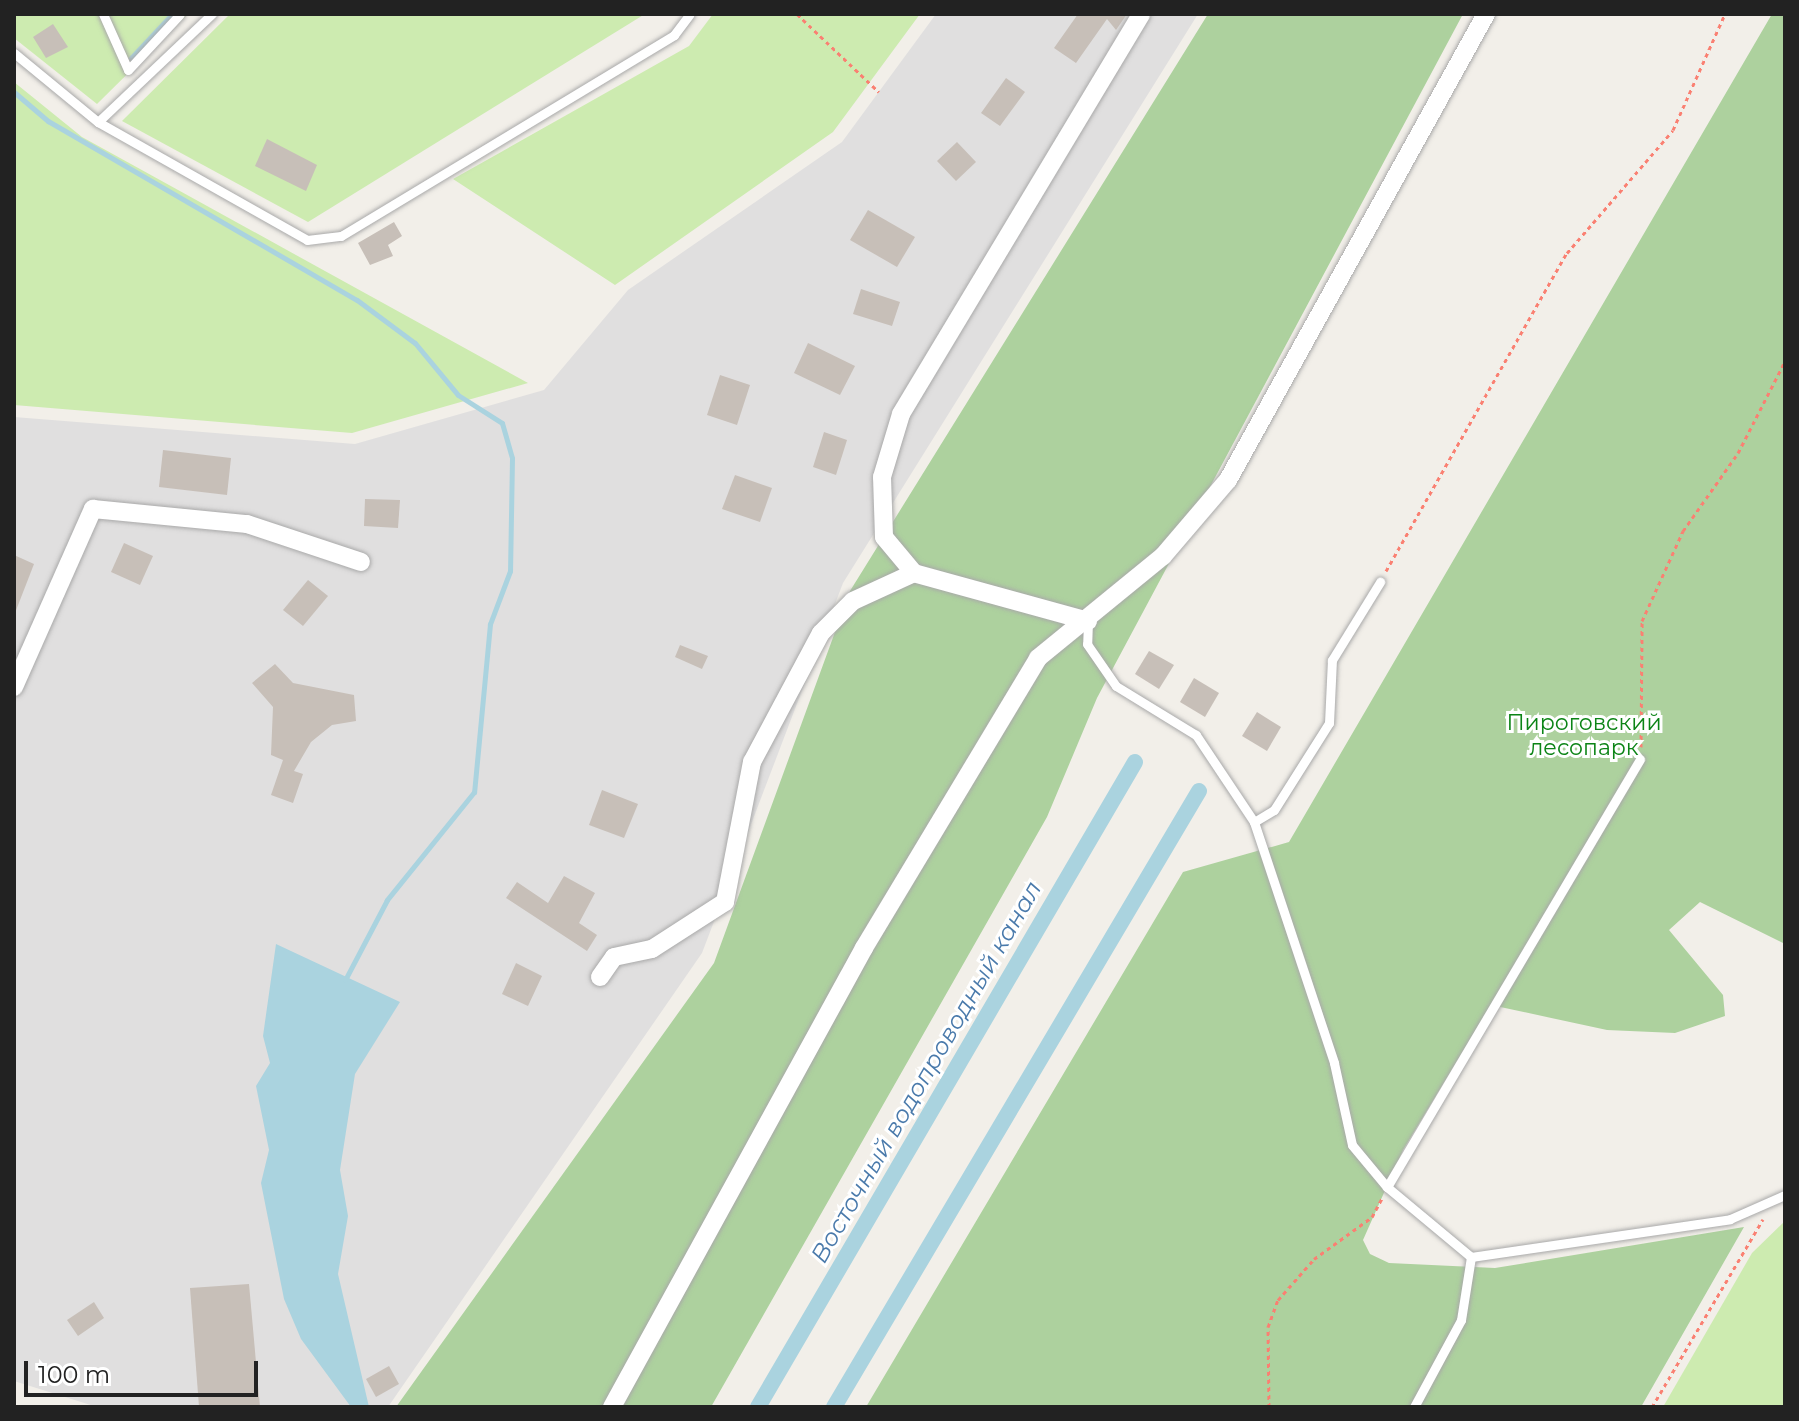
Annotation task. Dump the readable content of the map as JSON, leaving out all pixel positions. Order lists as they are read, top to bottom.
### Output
{
  "water": ["Восточный водопроводный канал"],
  "parks": ["Пироговский лесопарк"],
  "scale_bar": "100 m"
}
